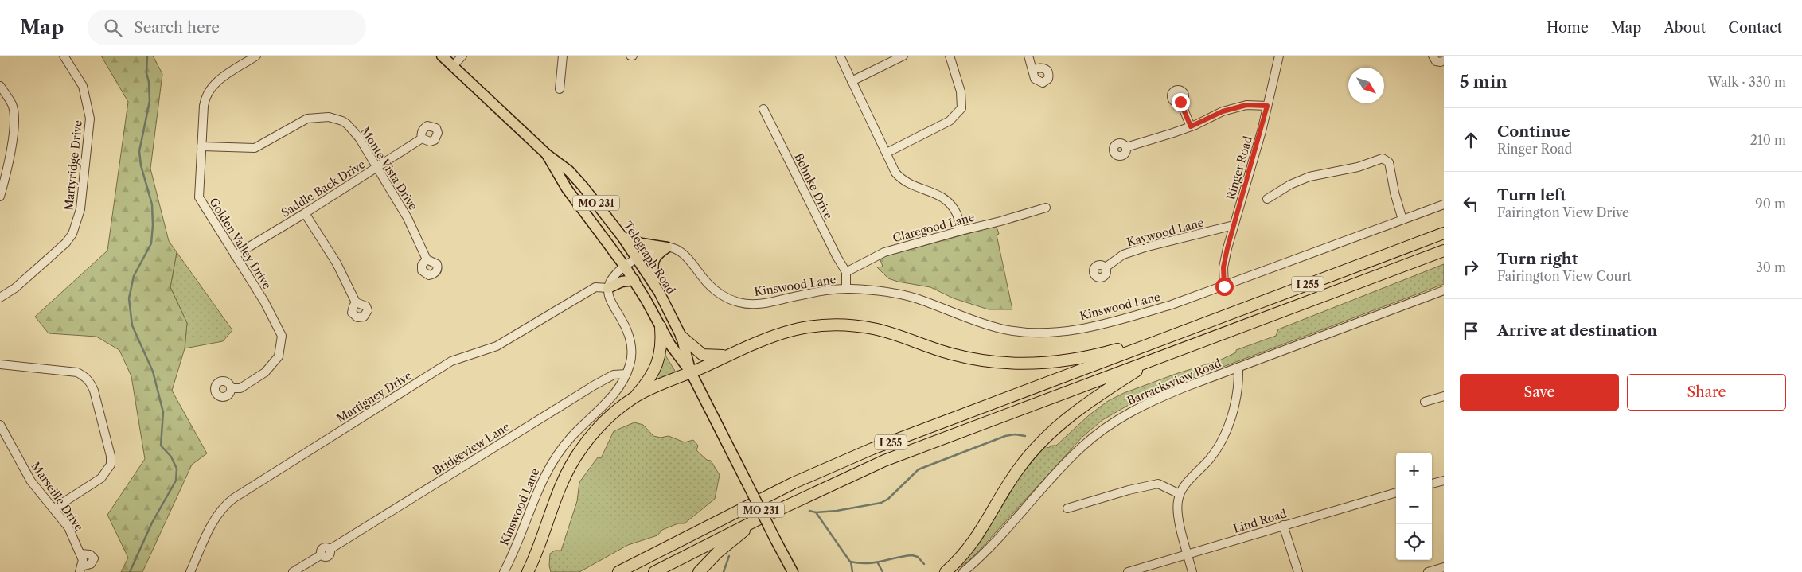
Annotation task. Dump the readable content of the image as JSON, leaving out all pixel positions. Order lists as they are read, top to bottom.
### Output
{
  "streets": {
    "highway": ["I 255"],
    "main road": ["MO 231", "Telegraph Road"],
    "street": [
      "Martyridge Drive",
      "Ringer Road",
      "Monte Vista Drive",
      "Behnke Drive",
      "Saddle Back Drive",
      "Claregood Lane",
      "Kaywood Lane",
      "Golden Valley Drive",
      "Kinswood Lane",
      "Barracksview Road",
      "Martigney Drive",
      "Bridgeview Lane",
      "Marseille Drive",
      "Lind Road"
    ]
  },
  "crossings": [
    ["Ringer Road", "Kaywood Lane"],
    ["Ringer Road", "Kinswood Lane"],
    ["Monte Vista Drive", "Saddle Back Drive"],
    ["Monte Vista Drive", "Golden Valley Drive"],
    ["Behnke Drive", "Claregood Lane"],
    ["Saddle Back Drive", "Golden Valley Drive"],
    ["Kinswood Lane", "Martigney Drive"],
    ["Kinswood Lane", "Bridgeview Lane"]
  ],
  "north": "bottom right",
  "page": {
    "header": "Map",
    "search": "Search here",
    "nav": [
      "Home",
      "Map",
      "About",
      "Contact"
    ],
    "heading": ["5 min", "Walk · 330 m"],
    "list": [
      ["Continue", "Ringer Road", "210 m"],
      ["Turn left", "Fairington View Drive", "90 m"],
      ["Turn right", "Fairington View Court", "30 m"],
      "Arrive at destination"
    ],
    "buttons": ["Save", "Share"],
    "map_buttons": ["+", "−"]
  }
}
